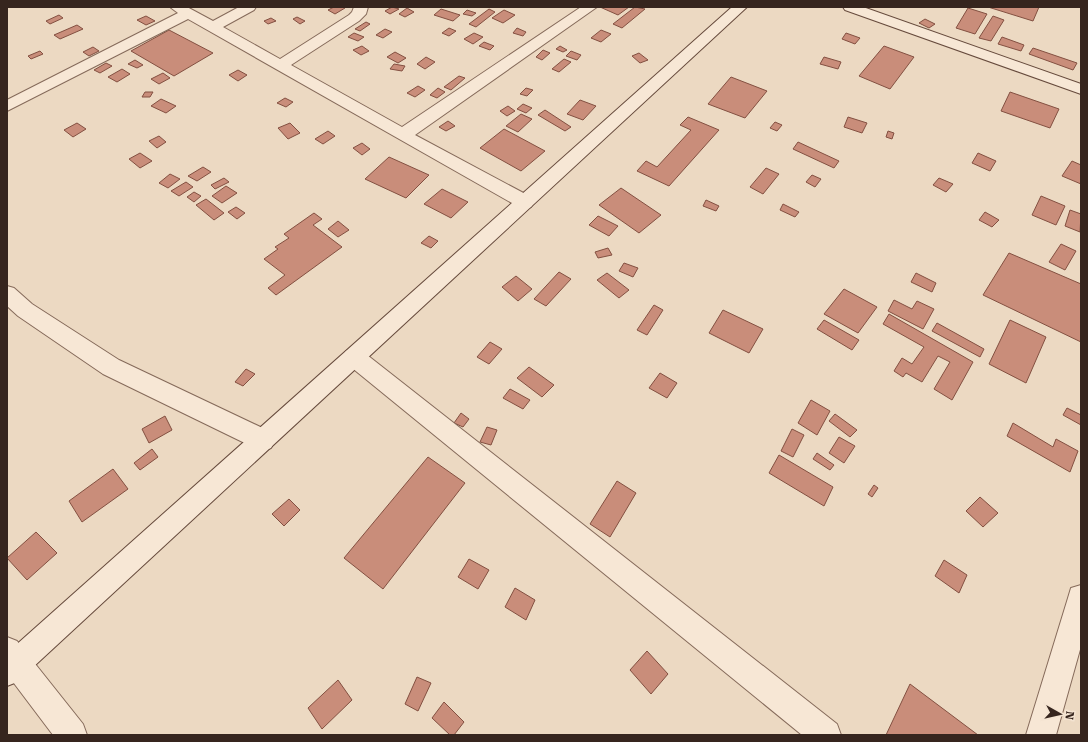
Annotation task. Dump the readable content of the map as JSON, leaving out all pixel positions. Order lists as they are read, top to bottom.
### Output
{
  "north": "right"
}
